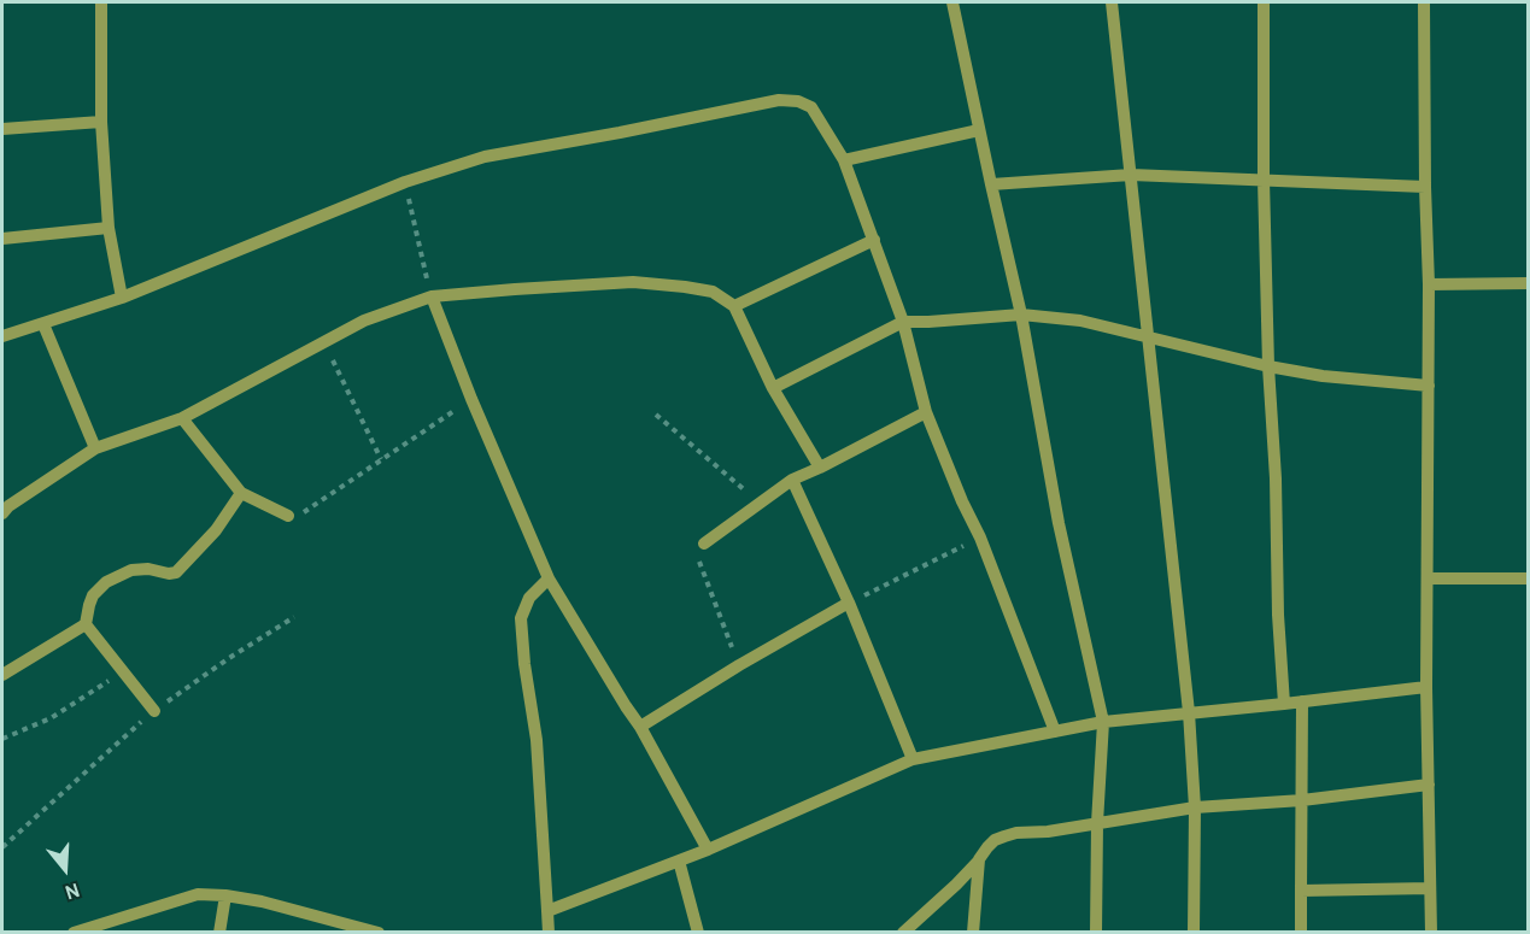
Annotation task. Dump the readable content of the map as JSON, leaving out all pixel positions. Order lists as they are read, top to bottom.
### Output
{
  "north": "bottom"
}
